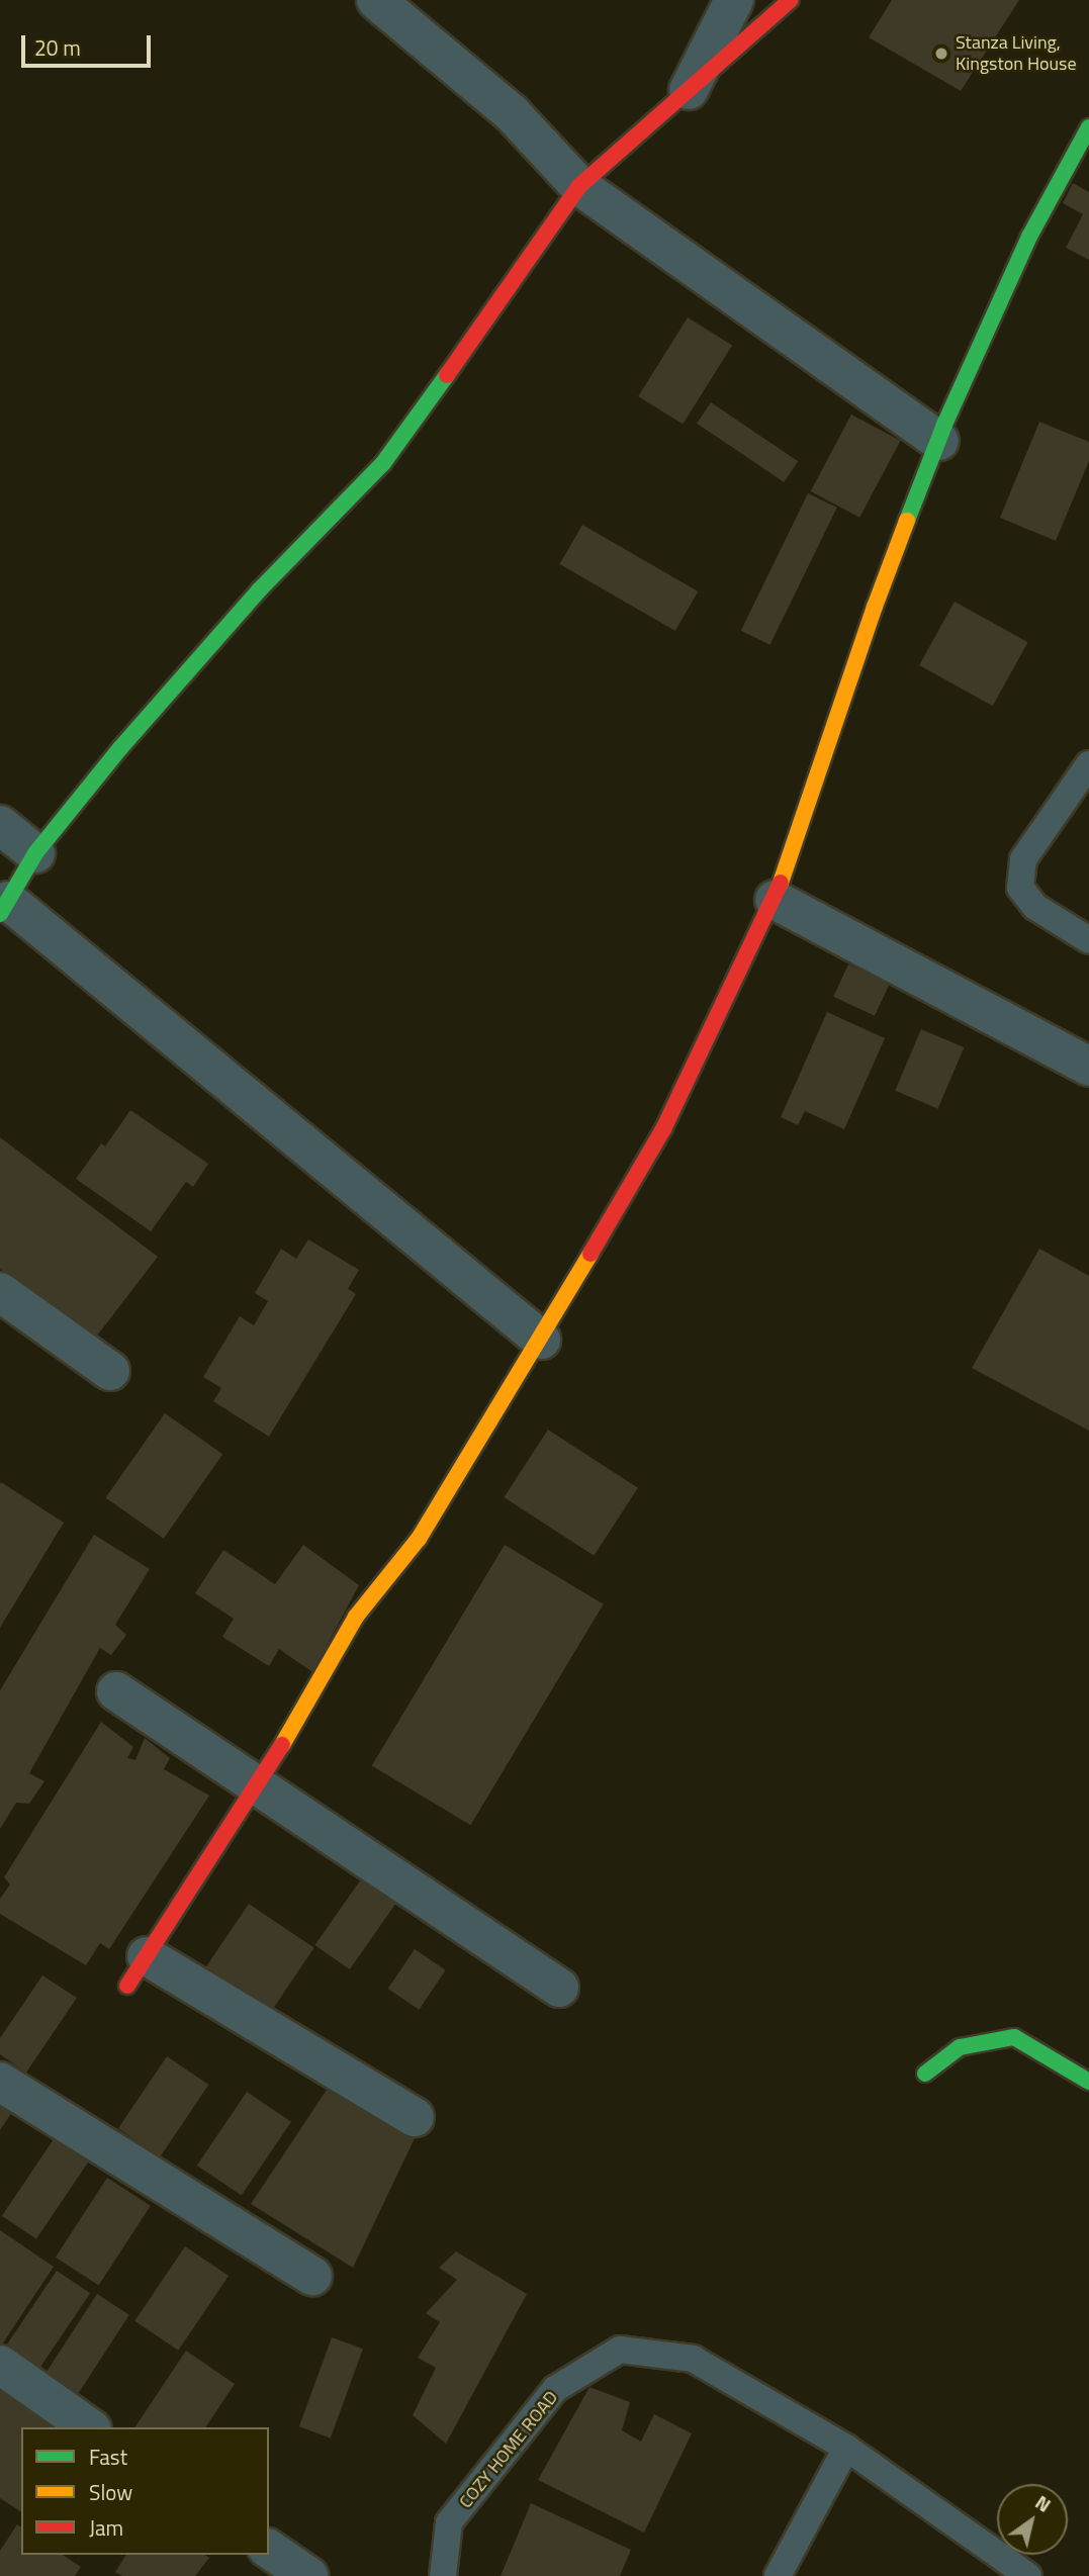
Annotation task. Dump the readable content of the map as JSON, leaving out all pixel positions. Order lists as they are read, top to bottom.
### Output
{
  "streets": {
    "lane": ["COZY HOME ROAD"]
  },
  "places": ["Stanza Living, Kingston House"],
  "legend": ["Fast", "Slow", "Jam"],
  "scale_bar": "20 m",
  "north": "top right"
}
